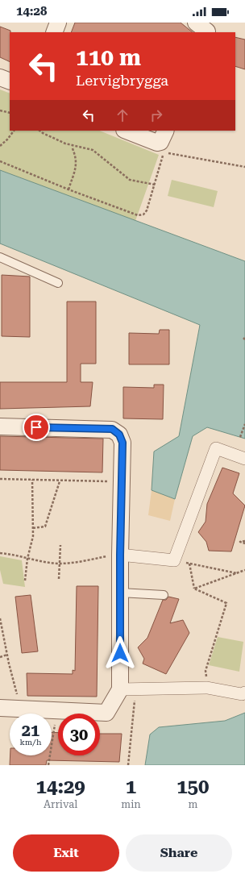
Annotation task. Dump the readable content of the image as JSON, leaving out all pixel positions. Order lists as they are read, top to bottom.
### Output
{
  "page": {
    "status": "14:28",
    "turn": ["110 m", "Lervigbrygga"],
    "speed": "21 km/h",
    "limit": "30",
    "eta": [
      "14:29",
      "Arrival",
      "1",
      "min",
      "150",
      "m"
    ],
    "buttons": ["Exit", "Share"]
  }
}
